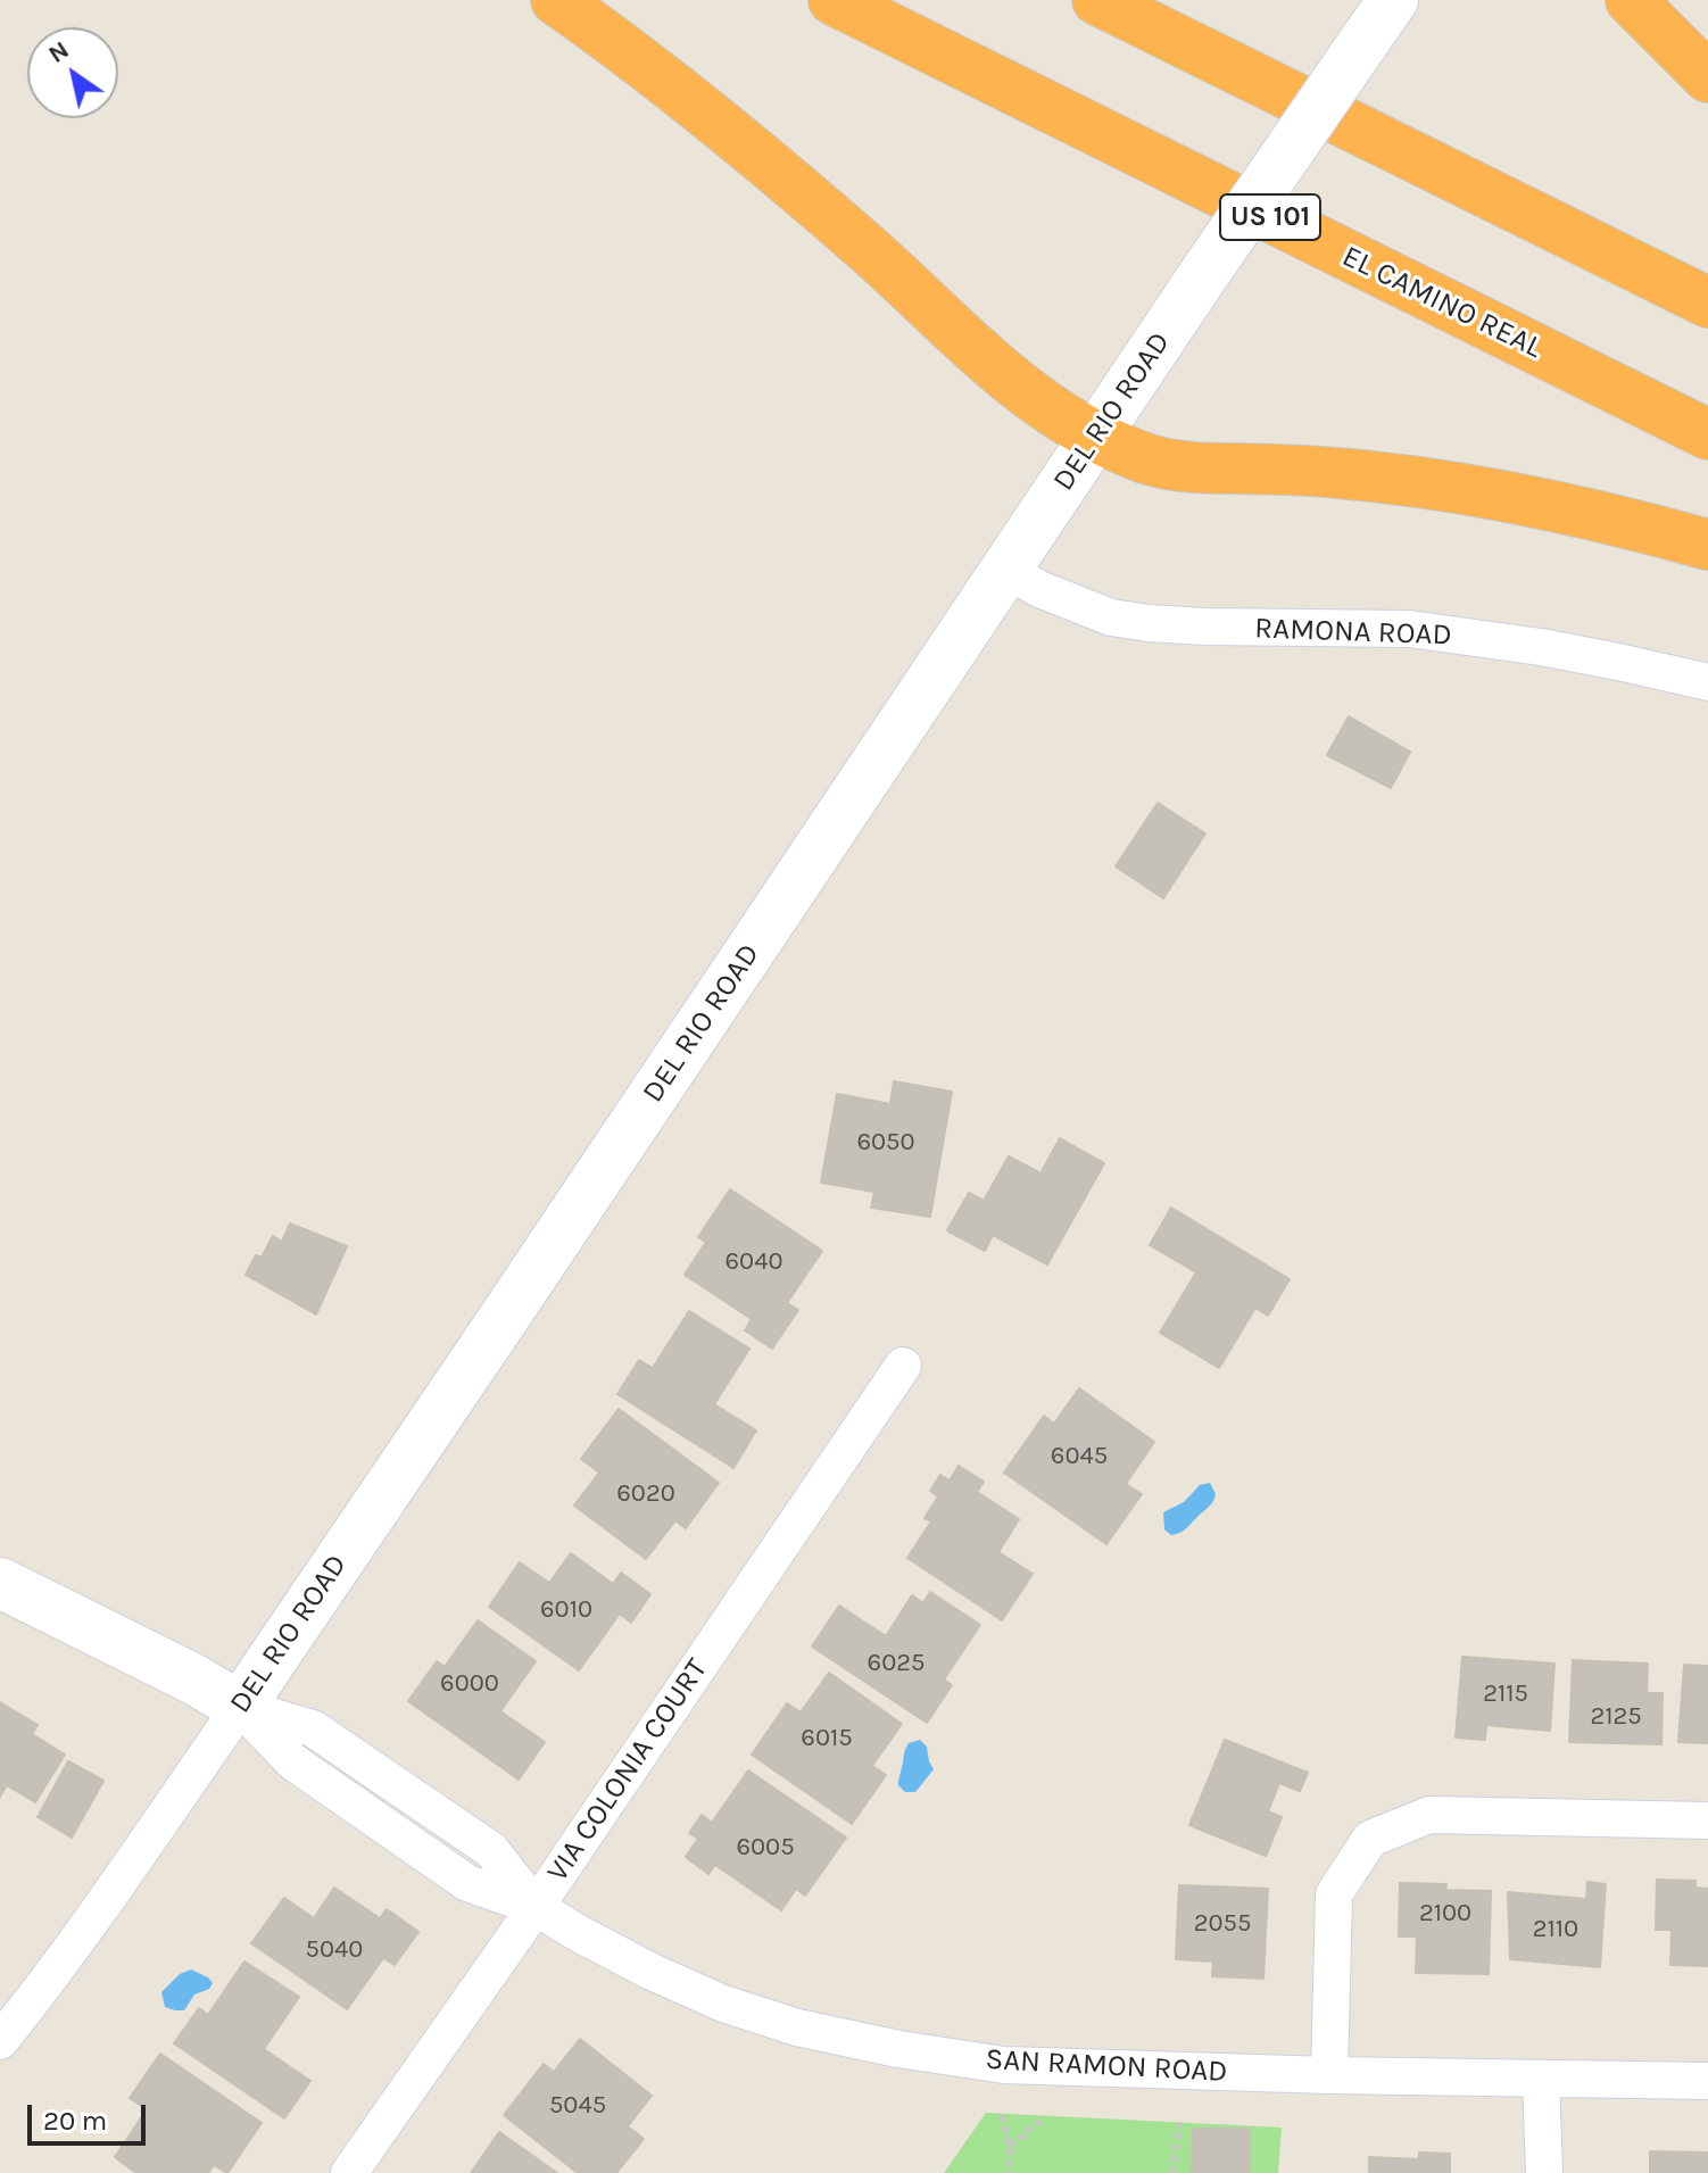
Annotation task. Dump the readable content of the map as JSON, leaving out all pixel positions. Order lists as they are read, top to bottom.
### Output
{
  "streets": {
    "highway": ["US 101", "EL CAMINO REAL"],
    "street": [
      "DEL RIO ROAD",
      "RAMONA ROAD",
      "VIA COLONIA COURT",
      "SAN RAMON ROAD"
    ]
  },
  "crossings": [
    ["DEL RIO ROAD", "RAMONA ROAD"],
    ["DEL RIO ROAD", "SAN RAMON ROAD"],
    ["VIA COLONIA COURT", "SAN RAMON ROAD"]
  ],
  "house_numbers": [
    "6050",
    "6040",
    "6045",
    "6020",
    "6010",
    "6025",
    "6000",
    "2115",
    "2125",
    "6015",
    "6005",
    "2100",
    "2055",
    "2110",
    "5040",
    "5045"
  ],
  "scale_bar": "20 m",
  "north": "top left"
}
